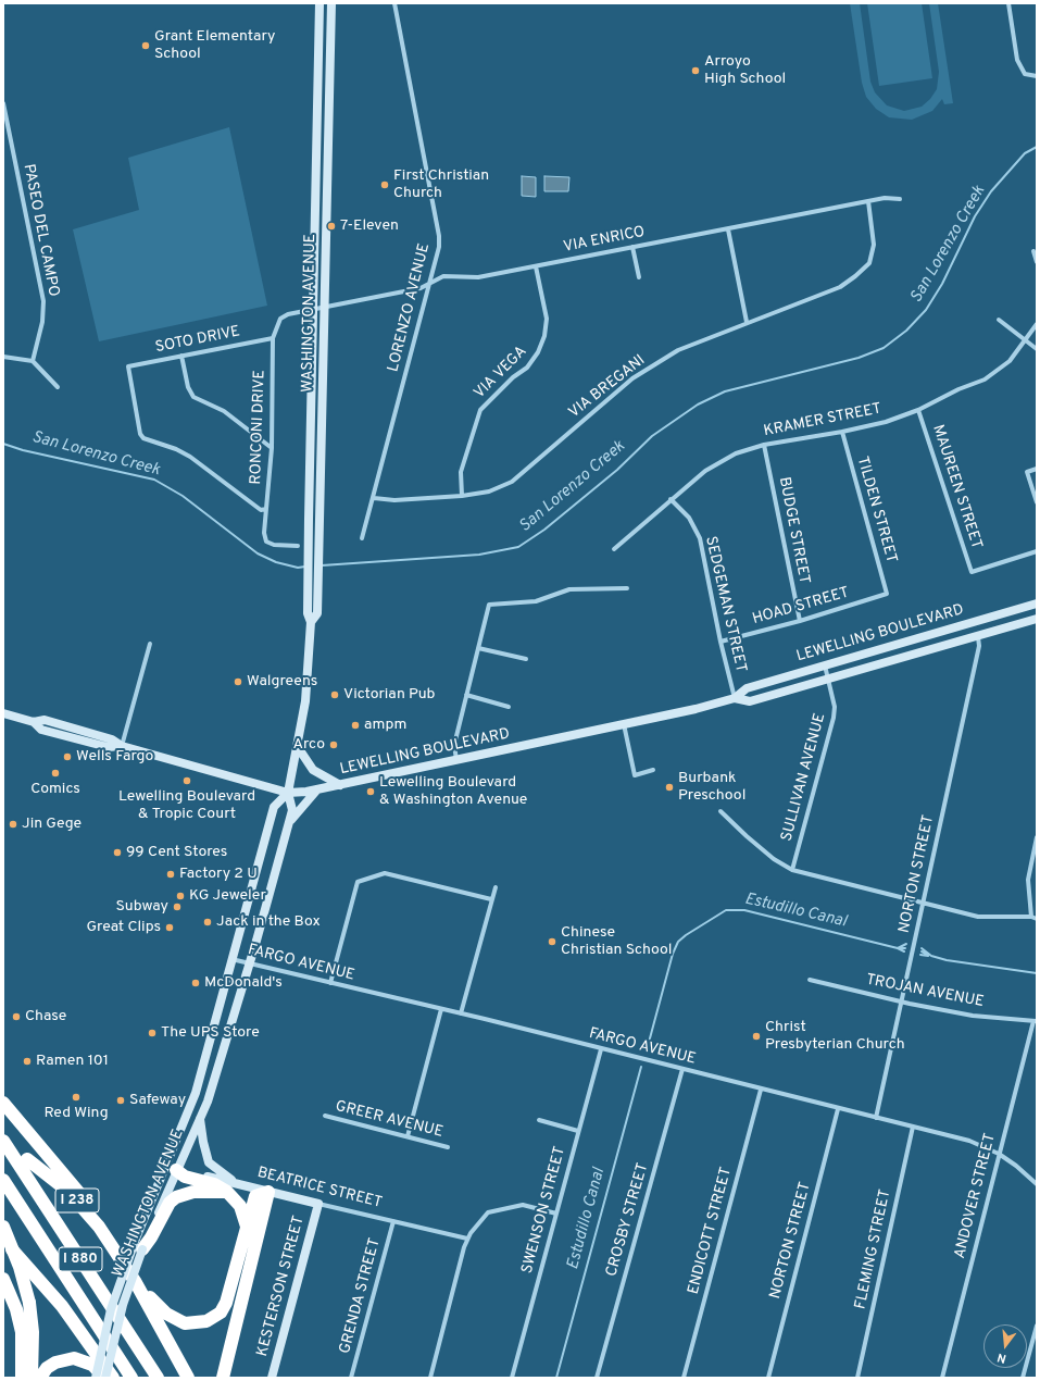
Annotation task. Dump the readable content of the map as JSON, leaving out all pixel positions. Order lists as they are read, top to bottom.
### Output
{
  "streets": {
    "highway": ["I 238", "I 880"],
    "main road": [
      "WASHINGTON AVENUE",
      "LEWELLING BOULEVARD",
      "BEATRICE STREET",
      "KESTERSON STREET"
    ],
    "street": [
      "PASEO DEL CAMPO",
      "VIA ENRICO",
      "LORENZO AVENUE",
      "SOTO DRIVE",
      "VIA VEGA",
      "VIA BREGANI",
      "KRAMER STREET",
      "RONCONI DRIVE",
      "MAUREEN STREET",
      "TILDEN STREET",
      "BUDGE STREET",
      "SEDGEMAN STREET",
      "HOAD STREET",
      "SULLIVAN AVENUE",
      "NORTON STREET",
      "FARGO AVENUE",
      "TROJAN AVENUE",
      "GREER AVENUE",
      "ANDOVER STREET",
      "SWENSON STREET",
      "CROSBY STREET",
      "ENDICOTT STREET",
      "FLEMING STREET",
      "GRENDA STREET"
    ]
  },
  "crossings": [
    ["VIA ENRICO", "LORENZO AVENUE"],
    ["VIA ENRICO", "WASHINGTON AVENUE"],
    ["VIA ENRICO", "VIA VEGA"],
    ["VIA ENRICO", "VIA BREGANI"],
    ["VIA ENRICO", "RONCONI DRIVE"],
    ["LORENZO AVENUE", "VIA BREGANI"],
    ["WASHINGTON AVENUE", "RONCONI DRIVE"],
    ["WASHINGTON AVENUE", "LEWELLING BOULEVARD"],
    ["WASHINGTON AVENUE", "FARGO AVENUE"],
    ["SOTO DRIVE", "RONCONI DRIVE"],
    ["VIA VEGA", "VIA BREGANI"],
    ["KRAMER STREET", "MAUREEN STREET"],
    ["KRAMER STREET", "TILDEN STREET"],
    ["KRAMER STREET", "BUDGE STREET"],
    ["KRAMER STREET", "SEDGEMAN STREET"],
    ["TILDEN STREET", "HOAD STREET"],
    ["BUDGE STREET", "HOAD STREET"],
    ["SEDGEMAN STREET", "HOAD STREET"],
    ["SEDGEMAN STREET", "LEWELLING BOULEVARD"],
    ["LEWELLING BOULEVARD", "SULLIVAN AVENUE"],
    ["LEWELLING BOULEVARD", "NORTON STREET"],
    ["NORTON STREET", "FARGO AVENUE"],
    ["NORTON STREET", "TROJAN AVENUE"],
    ["FARGO AVENUE", "ANDOVER STREET"],
    ["FARGO AVENUE", "SWENSON STREET"],
    ["FARGO AVENUE", "CROSBY STREET"],
    ["FARGO AVENUE", "ENDICOTT STREET"],
    ["FARGO AVENUE", "FLEMING STREET"],
    ["TROJAN AVENUE", "ANDOVER STREET"],
    ["BEATRICE STREET", "KESTERSON STREET"],
    ["BEATRICE STREET", "GRENDA STREET"]
  ],
  "water": ["San Lorenzo Creek", "Estudillo Canal"],
  "places": [
    "Grant Elementary School",
    "Arroyo High School",
    "First Christian Church",
    "7-Eleven",
    "Walgreens",
    "Victorian Pub",
    "ampm",
    "Arco",
    "Wells Fargo",
    "Comics",
    "Lewelling Boulevard & Tropic Court",
    "Burbank Preschool",
    "Lewelling Boulevard & Washington Avenue",
    "Jin Gege",
    "99 Cent Stores",
    "Factory 2 U",
    "KG Jeweler",
    "Subway",
    "Jack in the Box",
    "Great Clips",
    "Chinese Christian School",
    "McDonald's",
    "Chase",
    "The UPS Store",
    "Christ Presbyterian Church",
    "Ramen 101",
    "Red Wing",
    "Safeway"
  ],
  "north": "bottom"
}
